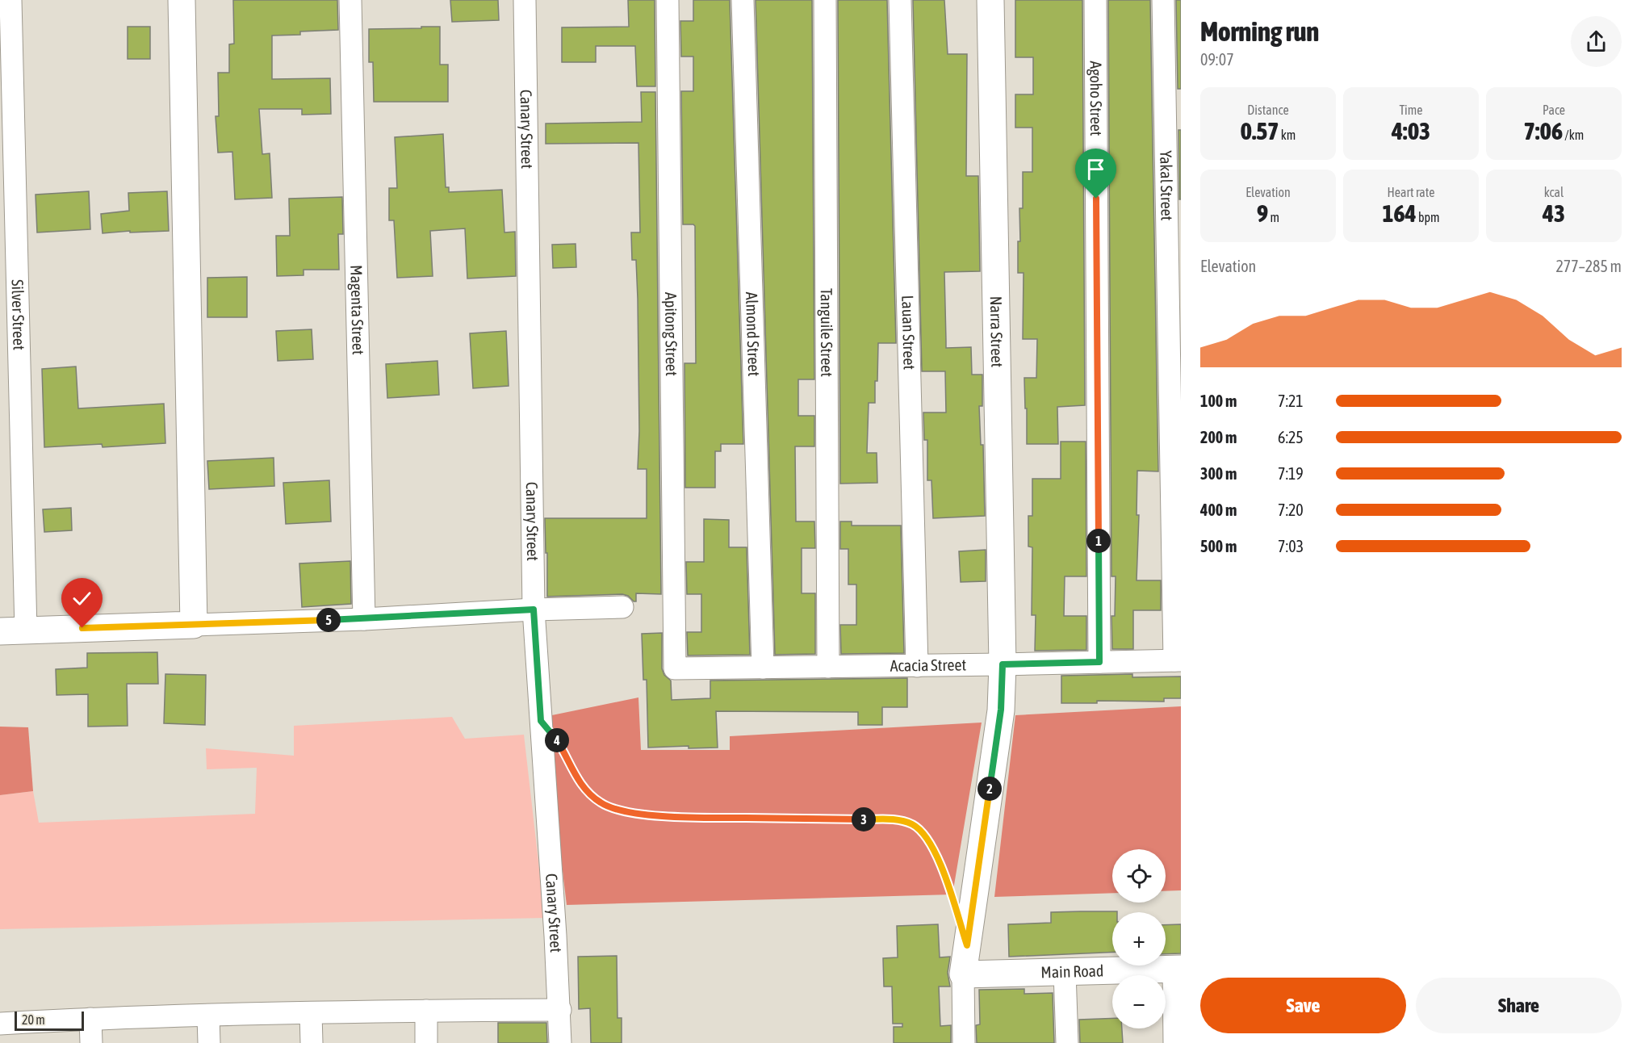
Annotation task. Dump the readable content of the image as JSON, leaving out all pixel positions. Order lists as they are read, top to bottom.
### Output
{
  "streets": {
    "street": [
      "Agoho Street",
      "Canary Street",
      "Yakal Street",
      "Magenta Street",
      "Silver Street",
      "Lauan Street",
      "Narra Street",
      "Almond Street",
      "Tanguile Street",
      "Apitong Street",
      "Acacia Street",
      "Main Road"
    ]
  },
  "crossings": [
    ["Agoho Street", "Acacia Street"],
    ["Yakal Street", "Acacia Street"],
    ["Lauan Street", "Acacia Street"],
    ["Narra Street", "Acacia Street"],
    ["Narra Street", "Main Road"],
    ["Almond Street", "Acacia Street"],
    ["Tanguile Street", "Acacia Street"],
    ["Apitong Street", "Acacia Street"]
  ],
  "scale_bar": "20 m",
  "page": {
    "heading": ["Morning run", "09:07"],
    "stats": [
      ["Distance", "0.57 km"],
      ["Time", "4:03"],
      ["Pace", "7:06 /km"],
      ["Elevation", "9 m"],
      ["Heart rate", "164 bpm"],
      ["kcal", "43"]
    ],
    "chart": ["Elevation", "277–285 m"],
    "list": [
      {
        "name": "100 m",
        "note": "7:21"
      },
      {
        "name": "200 m",
        "note": "6:25"
      },
      {
        "name": "300 m",
        "note": "7:19"
      },
      {
        "name": "400 m",
        "note": "7:20"
      },
      {
        "name": "500 m",
        "note": "7:03"
      }
    ],
    "pins": [
      "1",
      "5",
      "4",
      "2",
      "3"
    ],
    "map_buttons": ["+", "−"],
    "buttons": ["Save", "Share"],
    "scale": "20 m"
  }
}
